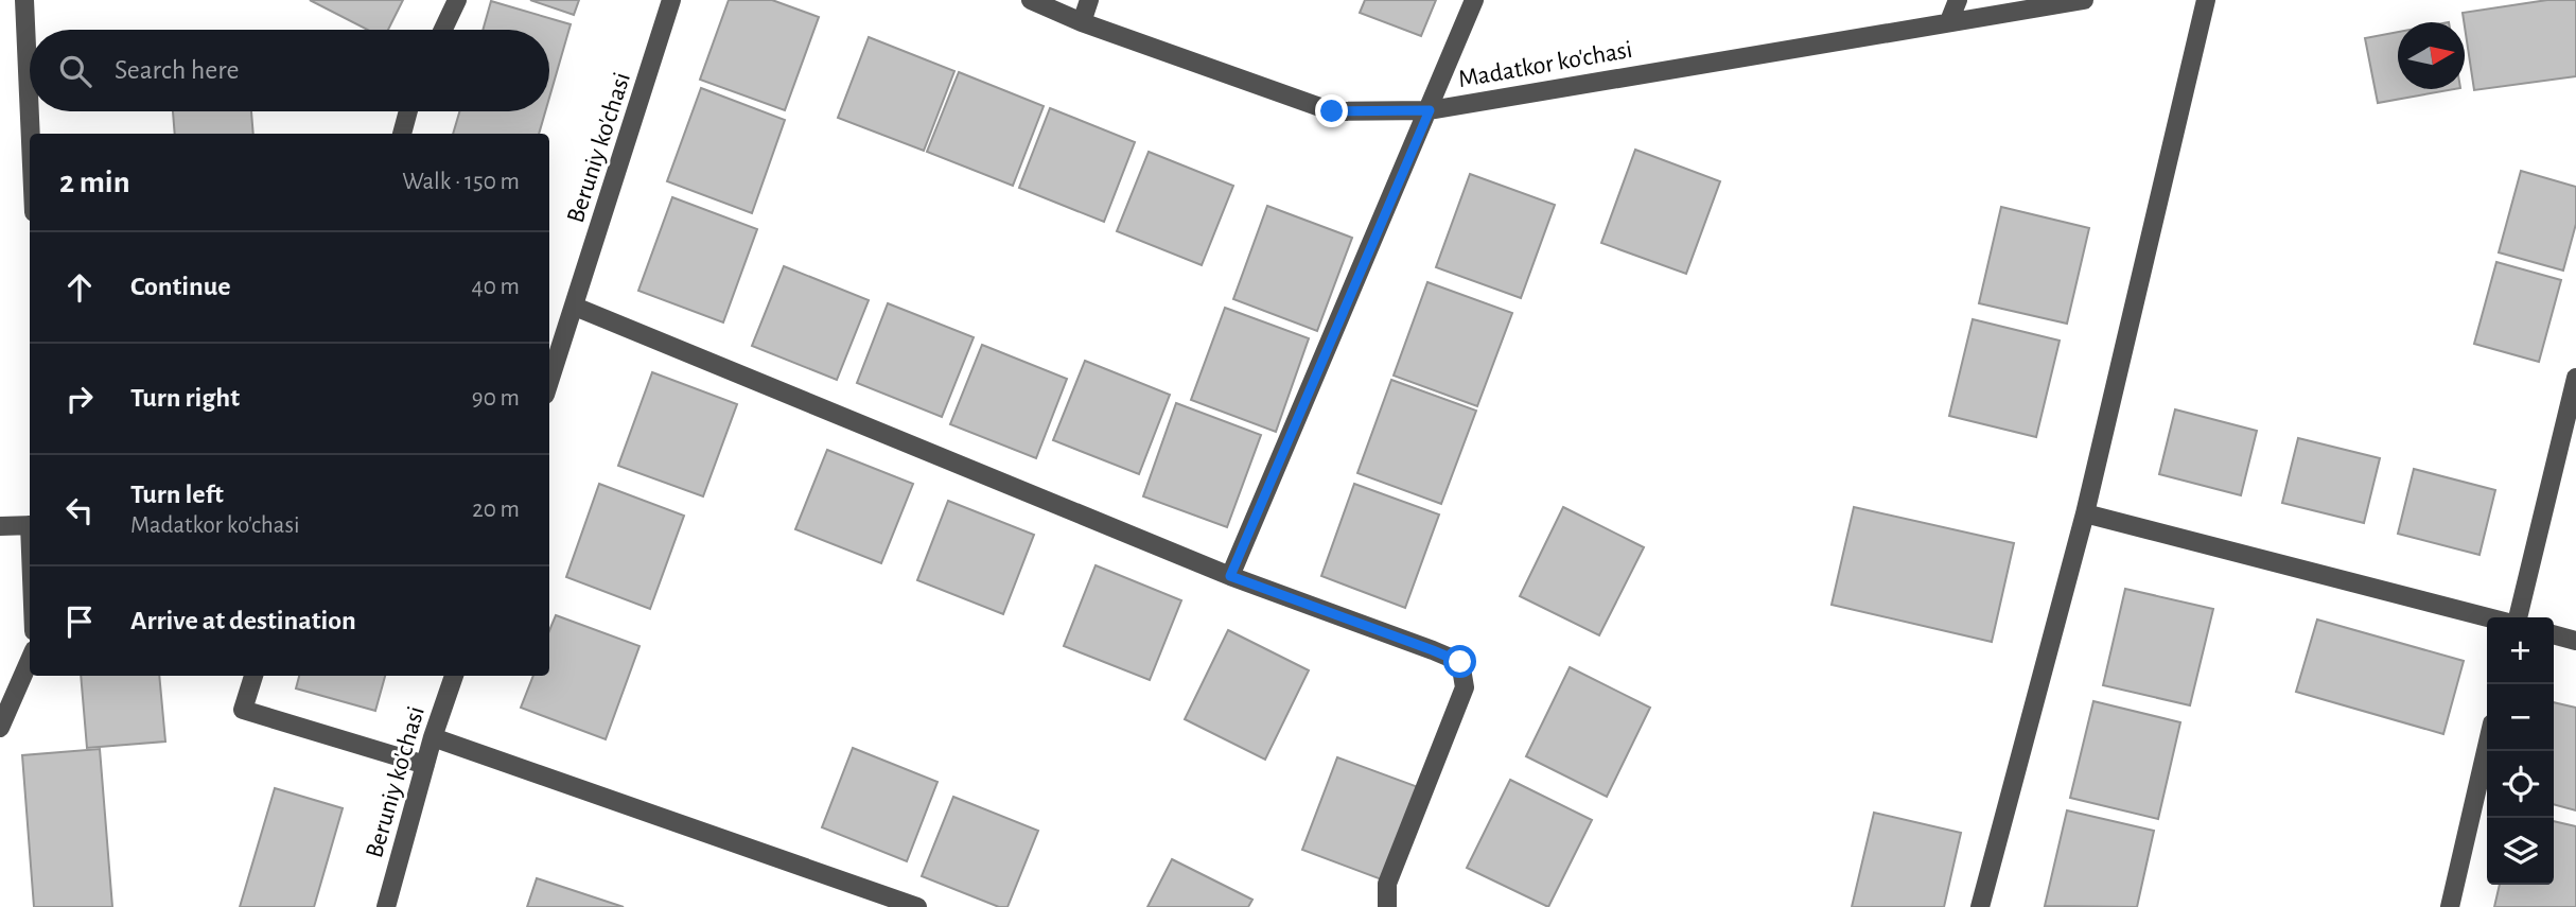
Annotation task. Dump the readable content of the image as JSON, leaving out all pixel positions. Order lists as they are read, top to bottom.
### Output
{
  "streets": {
    "street": ["Madatkor ko'chasi", "Beruniy ko'chasi"]
  },
  "north": "right",
  "page": {
    "search": "Search here",
    "heading": ["2 min", "Walk · 150 m"],
    "list": [
      ["Continue", "40 m"],
      ["Turn right", "90 m"],
      ["Turn left", "Madatkor ko'chasi", "20 m"],
      "Arrive at destination"
    ],
    "map_buttons": ["+", "−"]
  }
}
